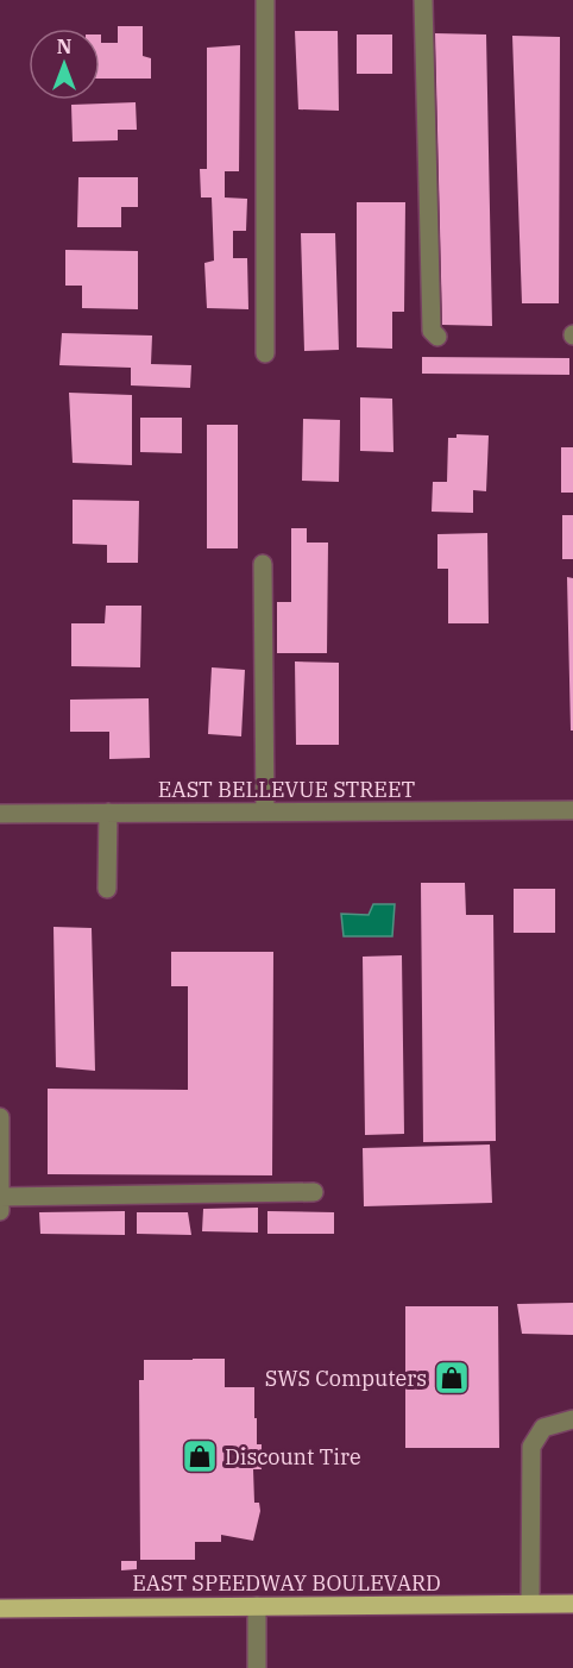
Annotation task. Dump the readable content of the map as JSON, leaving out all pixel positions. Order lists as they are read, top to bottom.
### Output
{
  "streets": {
    "main road": ["EAST SPEEDWAY BOULEVARD"],
    "street": ["EAST BELLEVUE STREET"]
  },
  "places": {
    "shop": ["SWS Computers", "Discount Tire"]
  },
  "north": "top"
}
